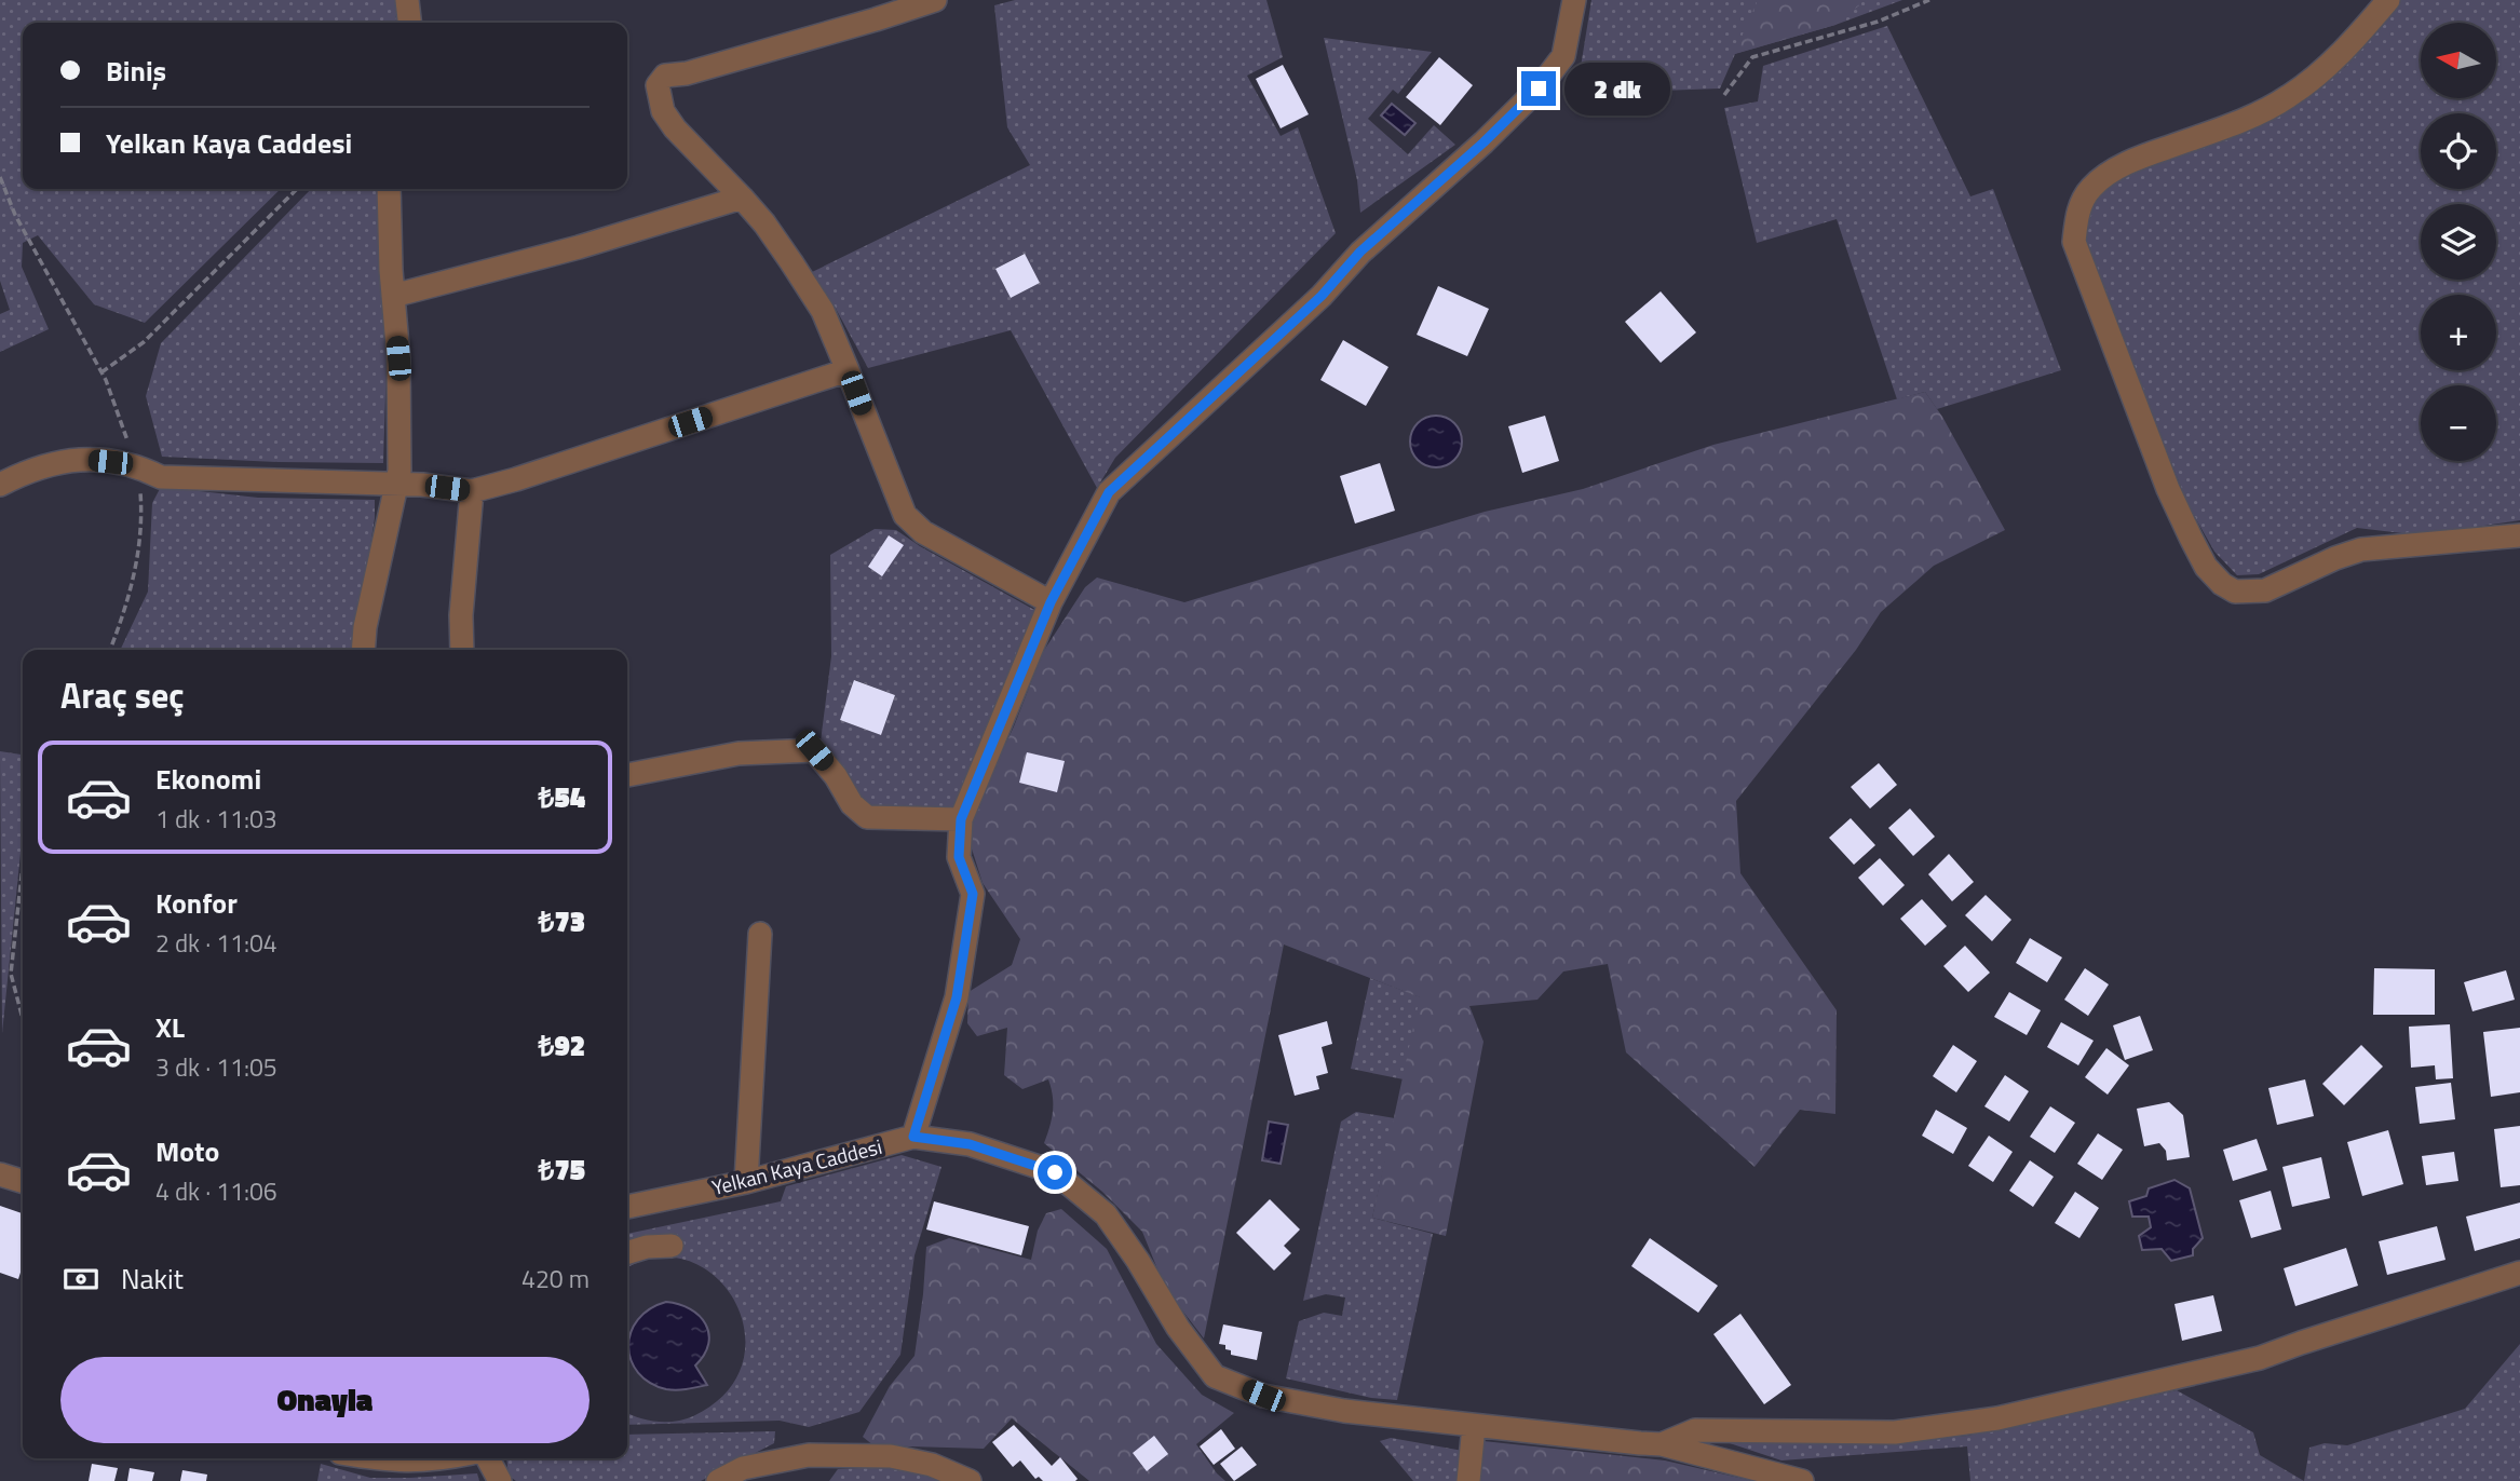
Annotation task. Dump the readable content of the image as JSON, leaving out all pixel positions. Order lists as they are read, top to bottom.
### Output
{
  "streets": {
    "street": ["Yelkan Kaya Caddesi"]
  },
  "north": "left",
  "page": {
    "map_buttons": ["+", "−"],
    "banner": ["Biniş", "Yelkan Kaya Caddesi"],
    "bubble": "2 dk",
    "heading": "Araç seç",
    "list": [
      {
        "name": "Ekonomi",
        "note": "1 dk · 11:03",
        "value": "₺54"
      },
      {
        "name": "Konfor",
        "note": "2 dk · 11:04",
        "value": "₺73"
      },
      {
        "name": "XL",
        "note": "3 dk · 11:05",
        "value": "₺92"
      },
      {
        "name": "Moto",
        "note": "4 dk · 11:06",
        "value": "₺75"
      }
    ],
    "pay": ["Nakit", "420 m"],
    "buttons": "Onayla"
  }
}
